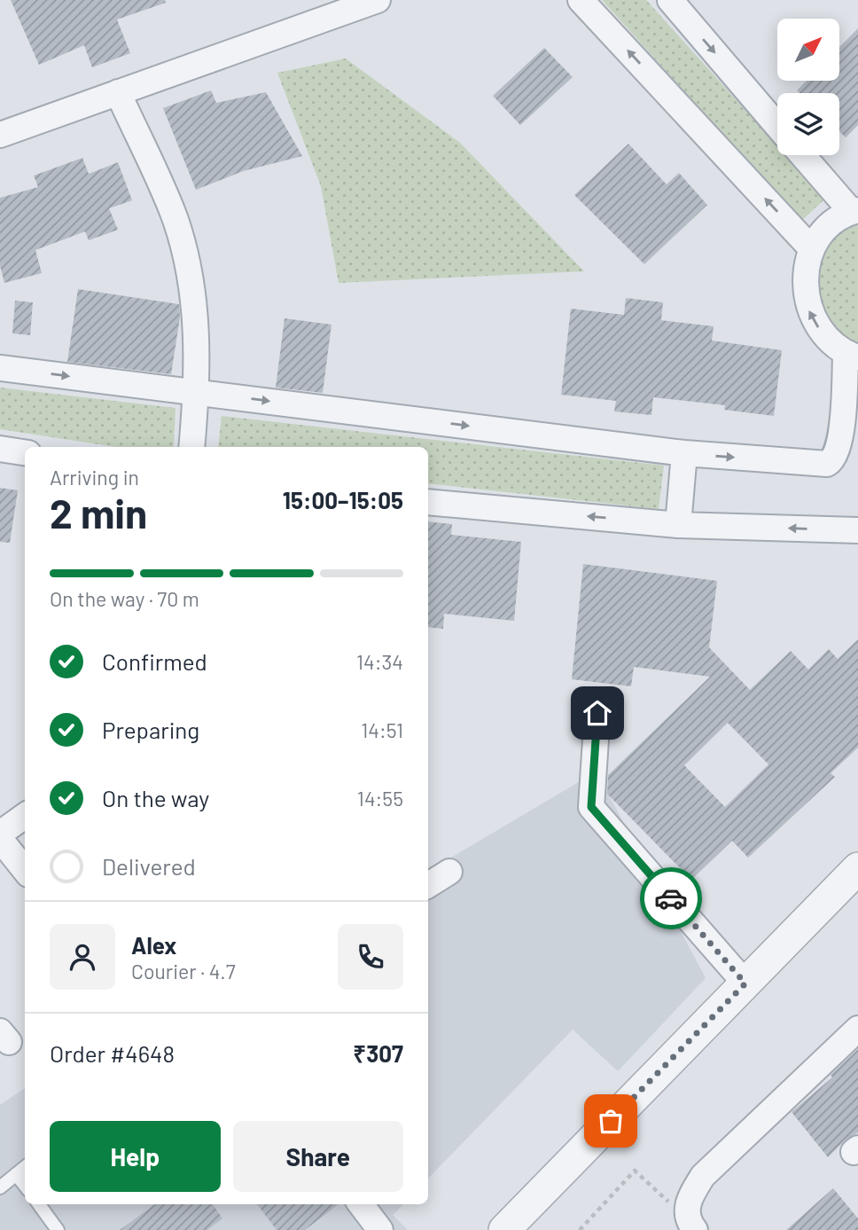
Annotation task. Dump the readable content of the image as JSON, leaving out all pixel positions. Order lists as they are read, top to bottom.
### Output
{
  "north": "top right",
  "page": {
    "heading": ["2 min", "Arriving in", "15:00–15:05"],
    "panel": [
      "Alex",
      "Courier · 4.7",
      "Order #4648",
      "₹307"
    ],
    "bar": "On the way · 70 m",
    "list": [
      ["Confirmed", "14:34"],
      ["Preparing", "14:51"],
      ["On the way", "14:55"],
      "Delivered"
    ],
    "buttons": ["Help", "Share"]
  }
}
